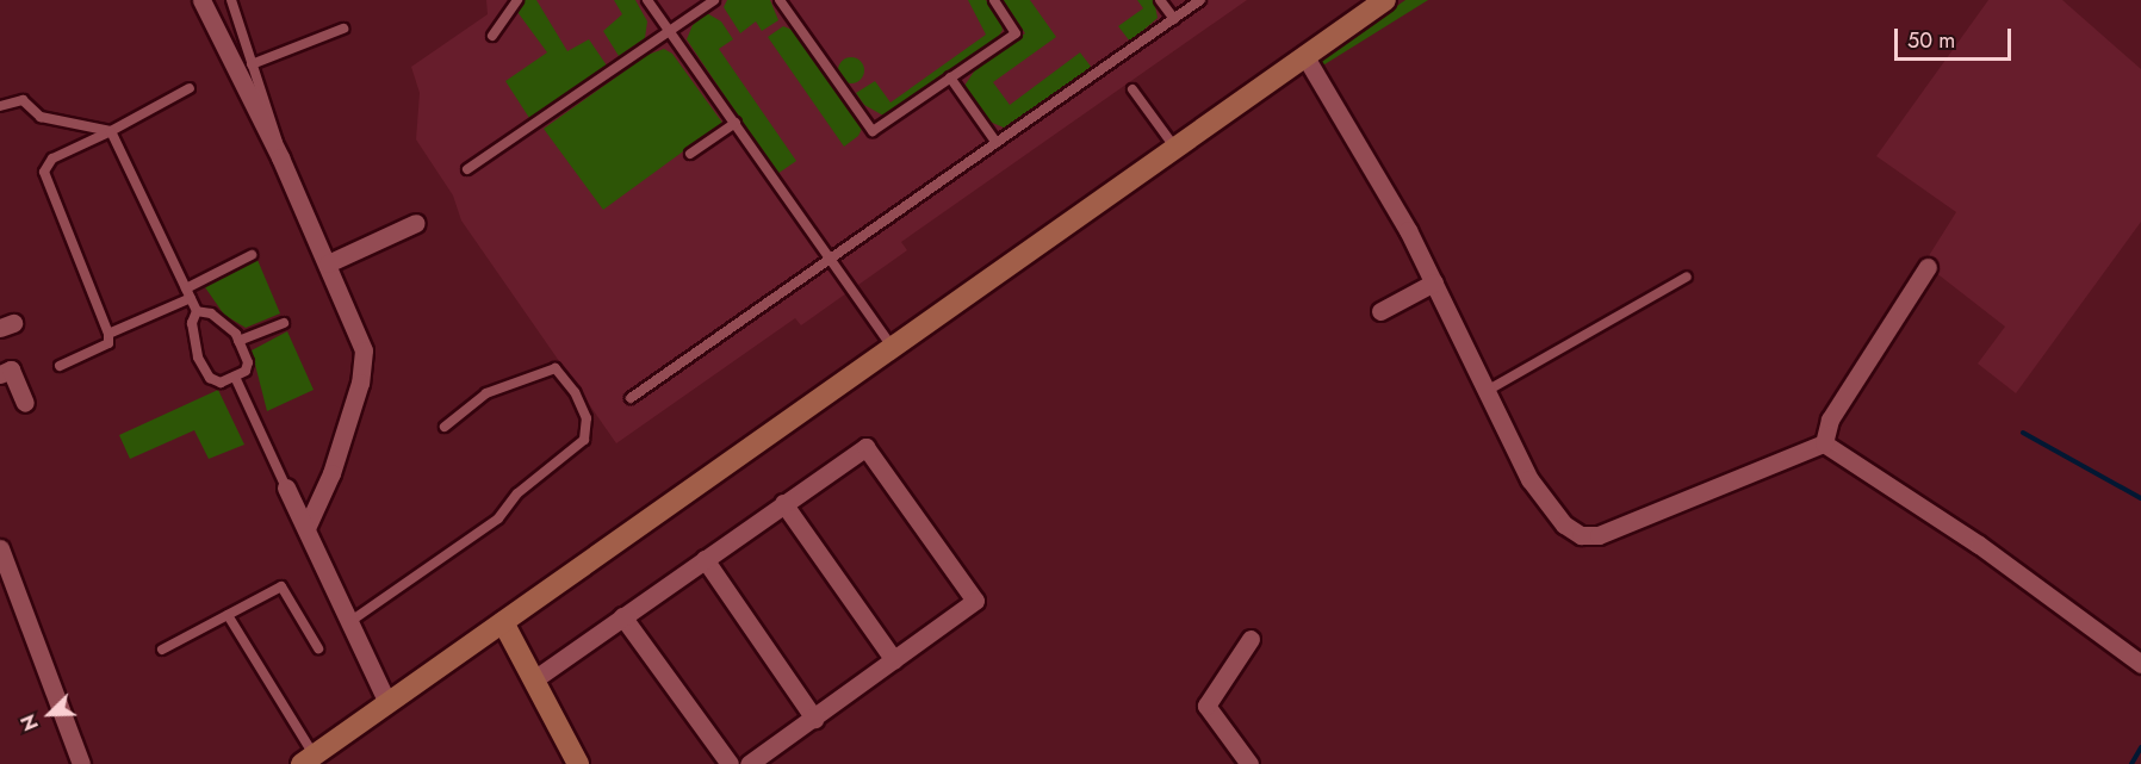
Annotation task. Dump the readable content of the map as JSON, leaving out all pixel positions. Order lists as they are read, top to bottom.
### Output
{
  "scale_bar": "50 m",
  "north": "bottom left"
}
